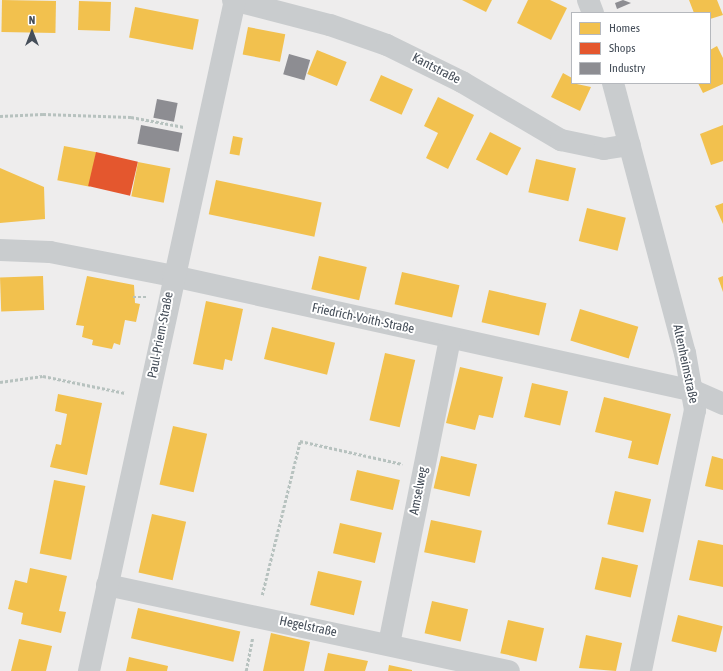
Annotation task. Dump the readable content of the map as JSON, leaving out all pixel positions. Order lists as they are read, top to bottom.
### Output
{
  "streets": {
    "street": [
      "Kantstraße",
      "Friedrich-Voith-Straße",
      "Paul-Priem-Straße",
      "Altenheimstraße",
      "Amselweg",
      "Hegelstraße"
    ]
  },
  "crossings": [
    ["Kantstraße", "Paul-Priem-Straße"],
    ["Kantstraße", "Altenheimstraße"],
    ["Friedrich-Voith-Straße", "Paul-Priem-Straße"],
    ["Friedrich-Voith-Straße", "Altenheimstraße"],
    ["Friedrich-Voith-Straße", "Amselweg"],
    ["Paul-Priem-Straße", "Hegelstraße"],
    ["Amselweg", "Hegelstraße"]
  ],
  "legend": ["Homes", "Shops", "Industry"],
  "north": "top"
}
